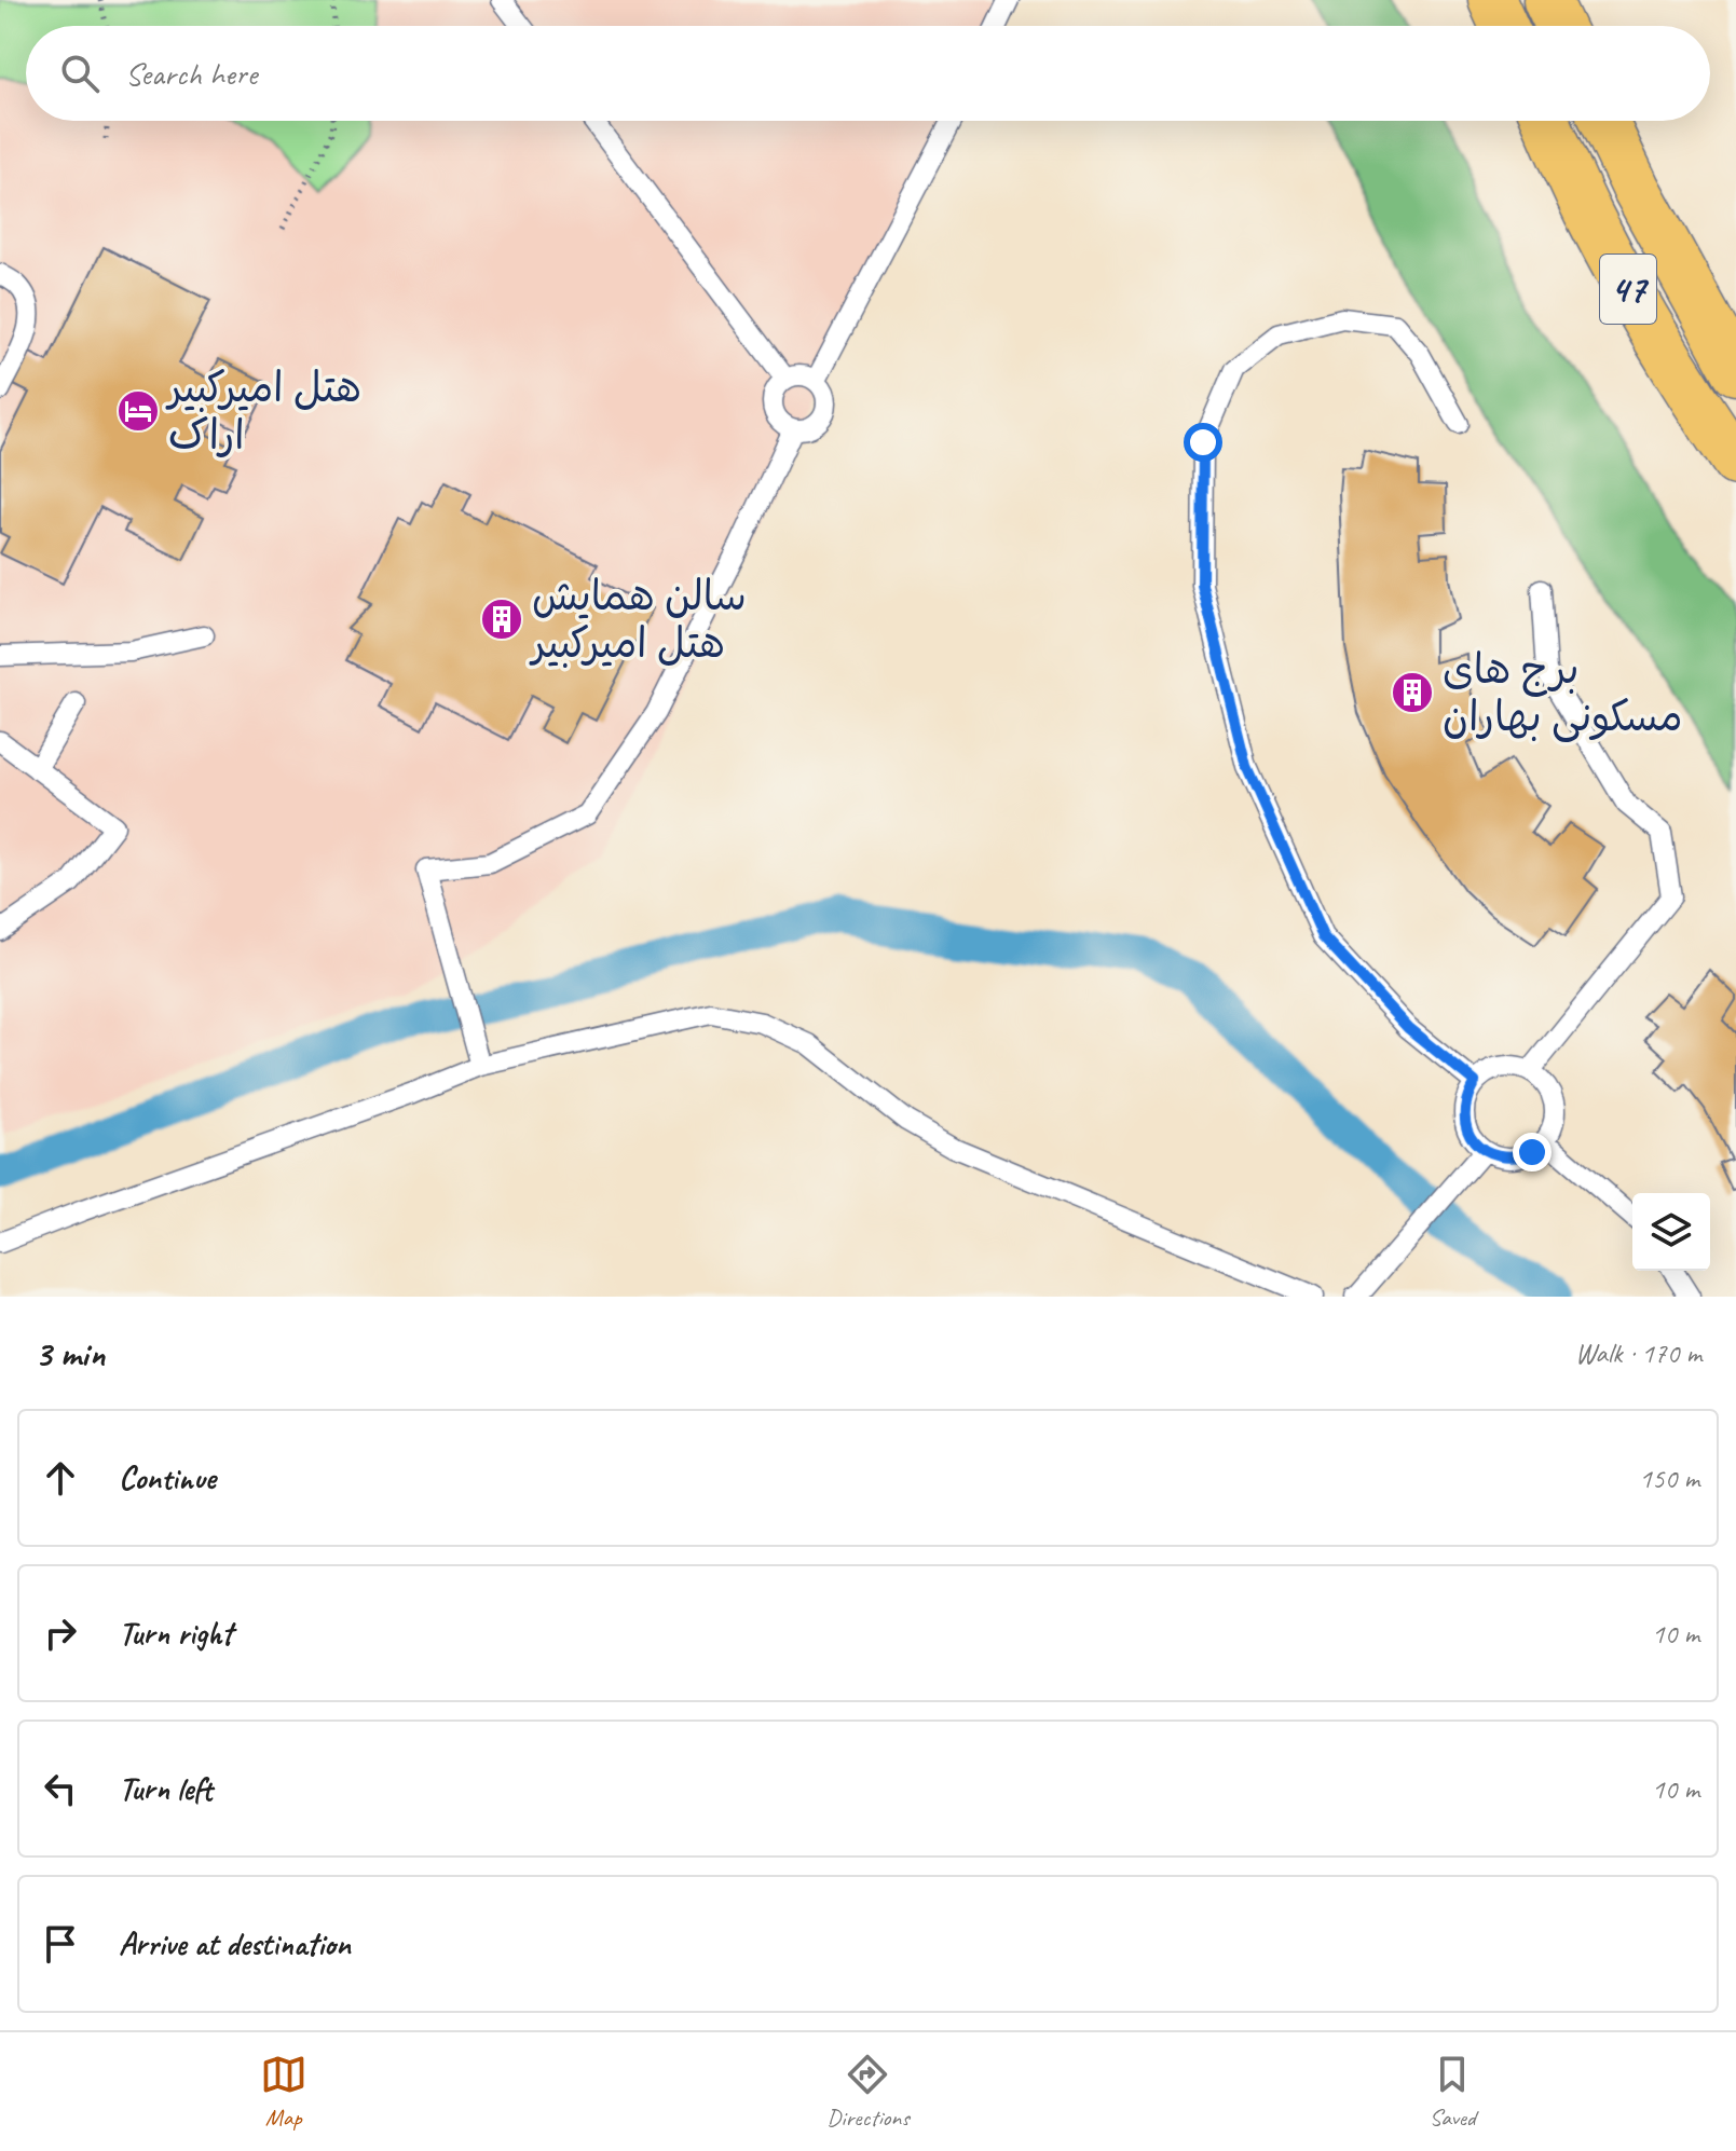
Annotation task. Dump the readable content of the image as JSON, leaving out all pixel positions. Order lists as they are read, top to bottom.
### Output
{
  "streets": {
    "highway": ["47"]
  },
  "places": {
    "hotel": ["هتل امیرکبیر اراک"],
    "building": ["سالن همایش هتل امیرکبیر", "برج های مسکونی بهاران"]
  },
  "page": {
    "search": "Search here",
    "heading": ["3 min", "Walk · 170 m"],
    "list": [
      ["Continue", "150 m"],
      ["Turn right", "10 m"],
      ["Turn left", "10 m"],
      "Arrive at destination"
    ],
    "nav": ["Map", "Directions", "Saved"]
  }
}
